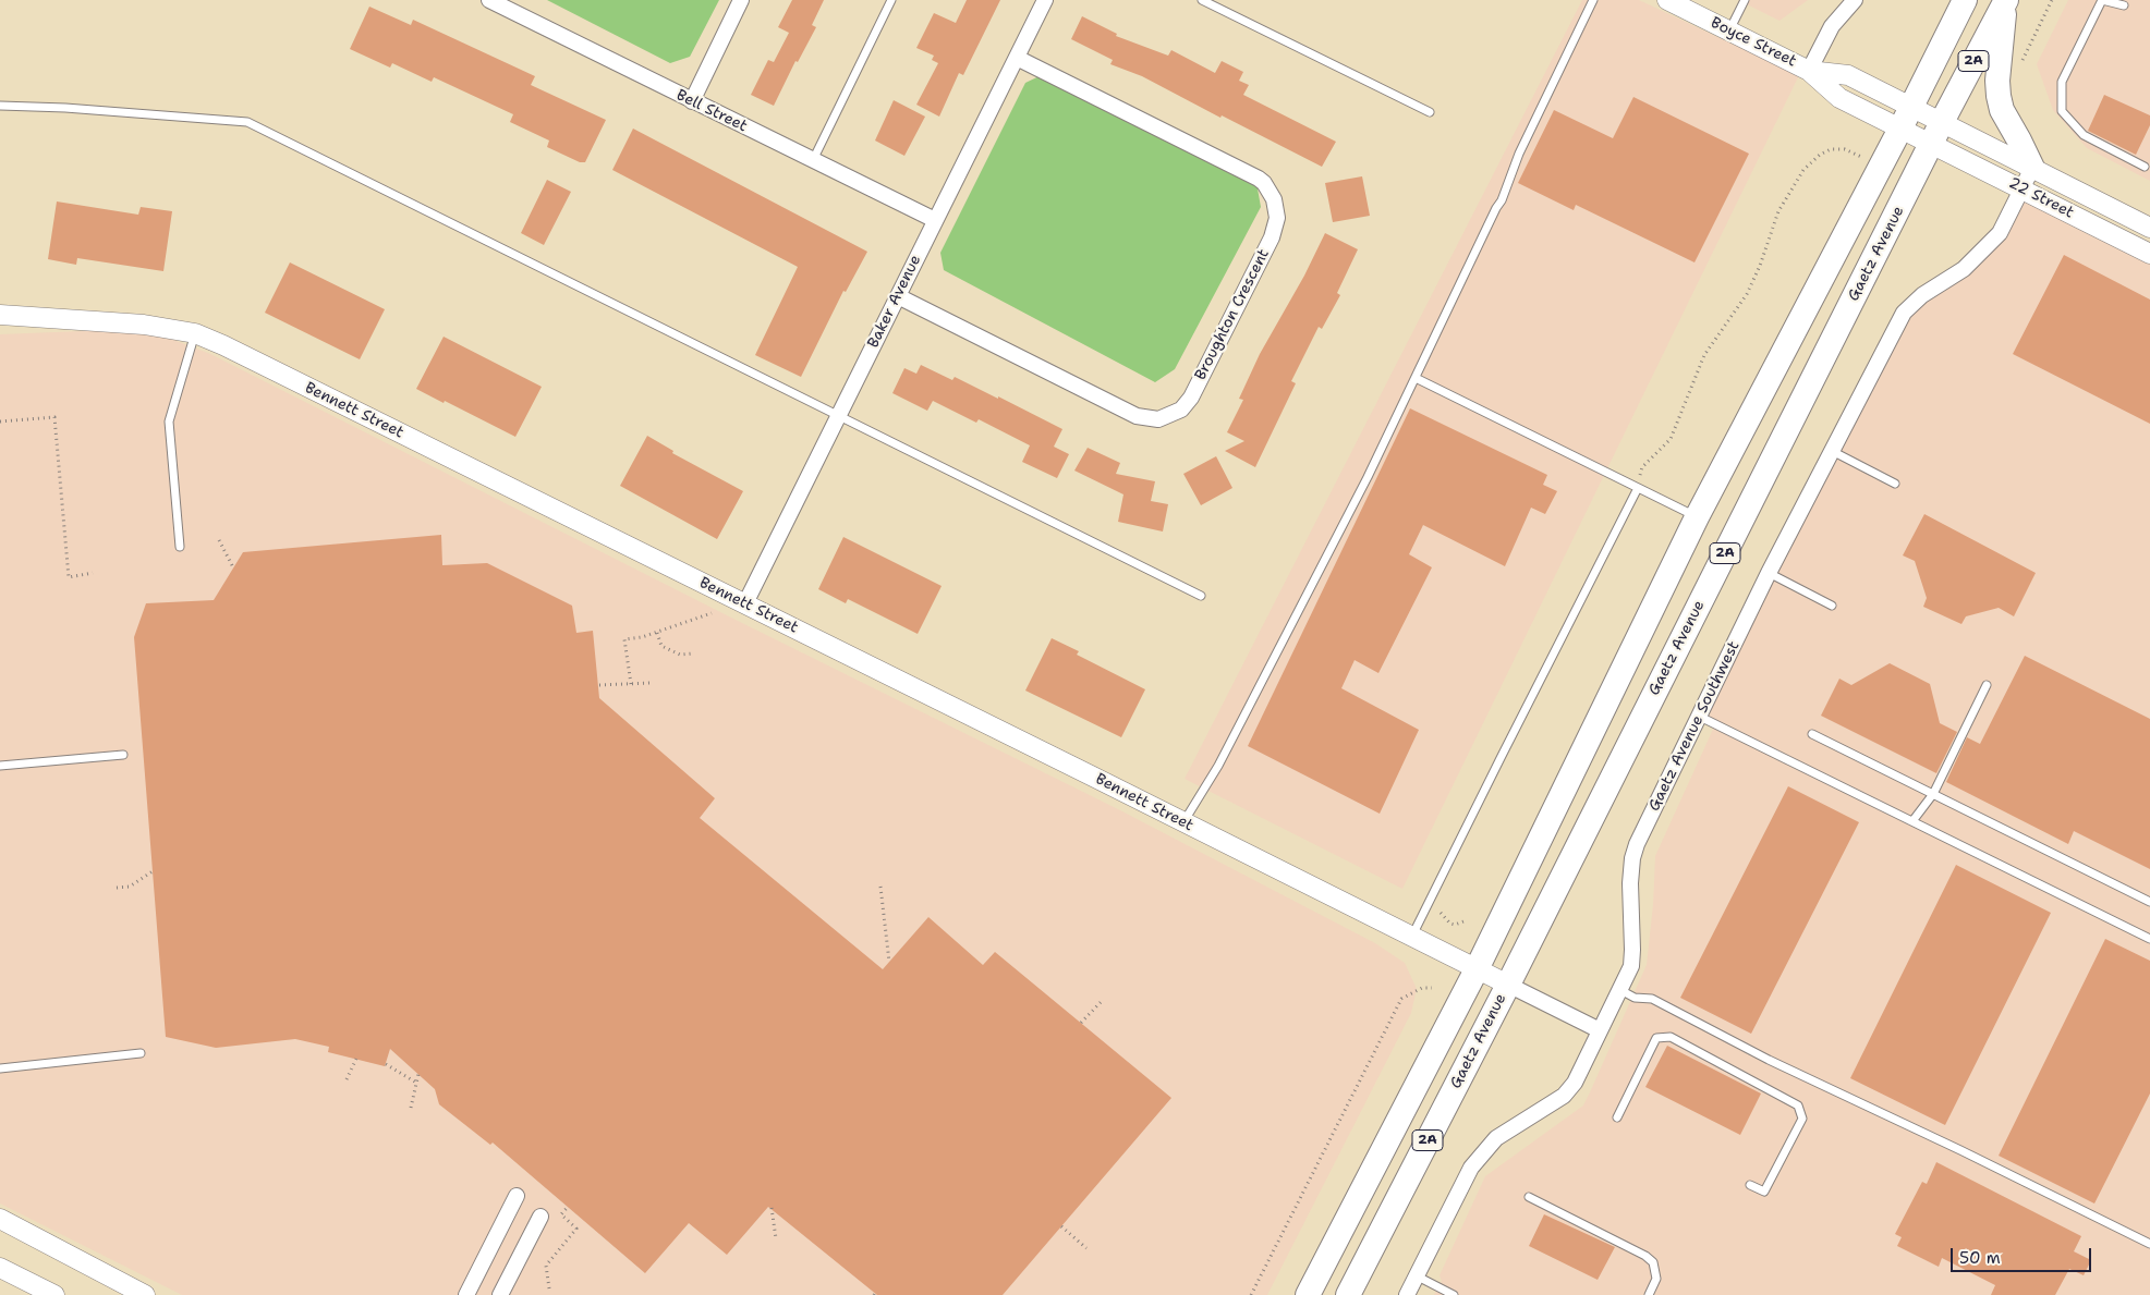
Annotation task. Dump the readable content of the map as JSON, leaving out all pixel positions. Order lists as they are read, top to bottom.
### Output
{
  "streets": {
    "main road": ["2A", "Gaetz Avenue"],
    "street": [
      "Boyce Street",
      "Bell Street",
      "22 Street",
      "Baker Avenue",
      "Broughton Crescent",
      "Bennett Street",
      "Gaetz Avenue Southwest"
    ]
  },
  "crossings": [
    ["Boyce Street", "2A"],
    ["Boyce Street", "22 Street"],
    ["Boyce Street", "Gaetz Avenue"],
    ["2A", "Bennett Street"],
    ["Bell Street", "Baker Avenue"],
    ["22 Street", "Gaetz Avenue"],
    ["22 Street", "Gaetz Avenue Southwest"],
    ["Gaetz Avenue", "Bennett Street"],
    ["Baker Avenue", "Broughton Crescent"],
    ["Baker Avenue", "Bennett Street"]
  ],
  "scale_bar": "50 m"
}
